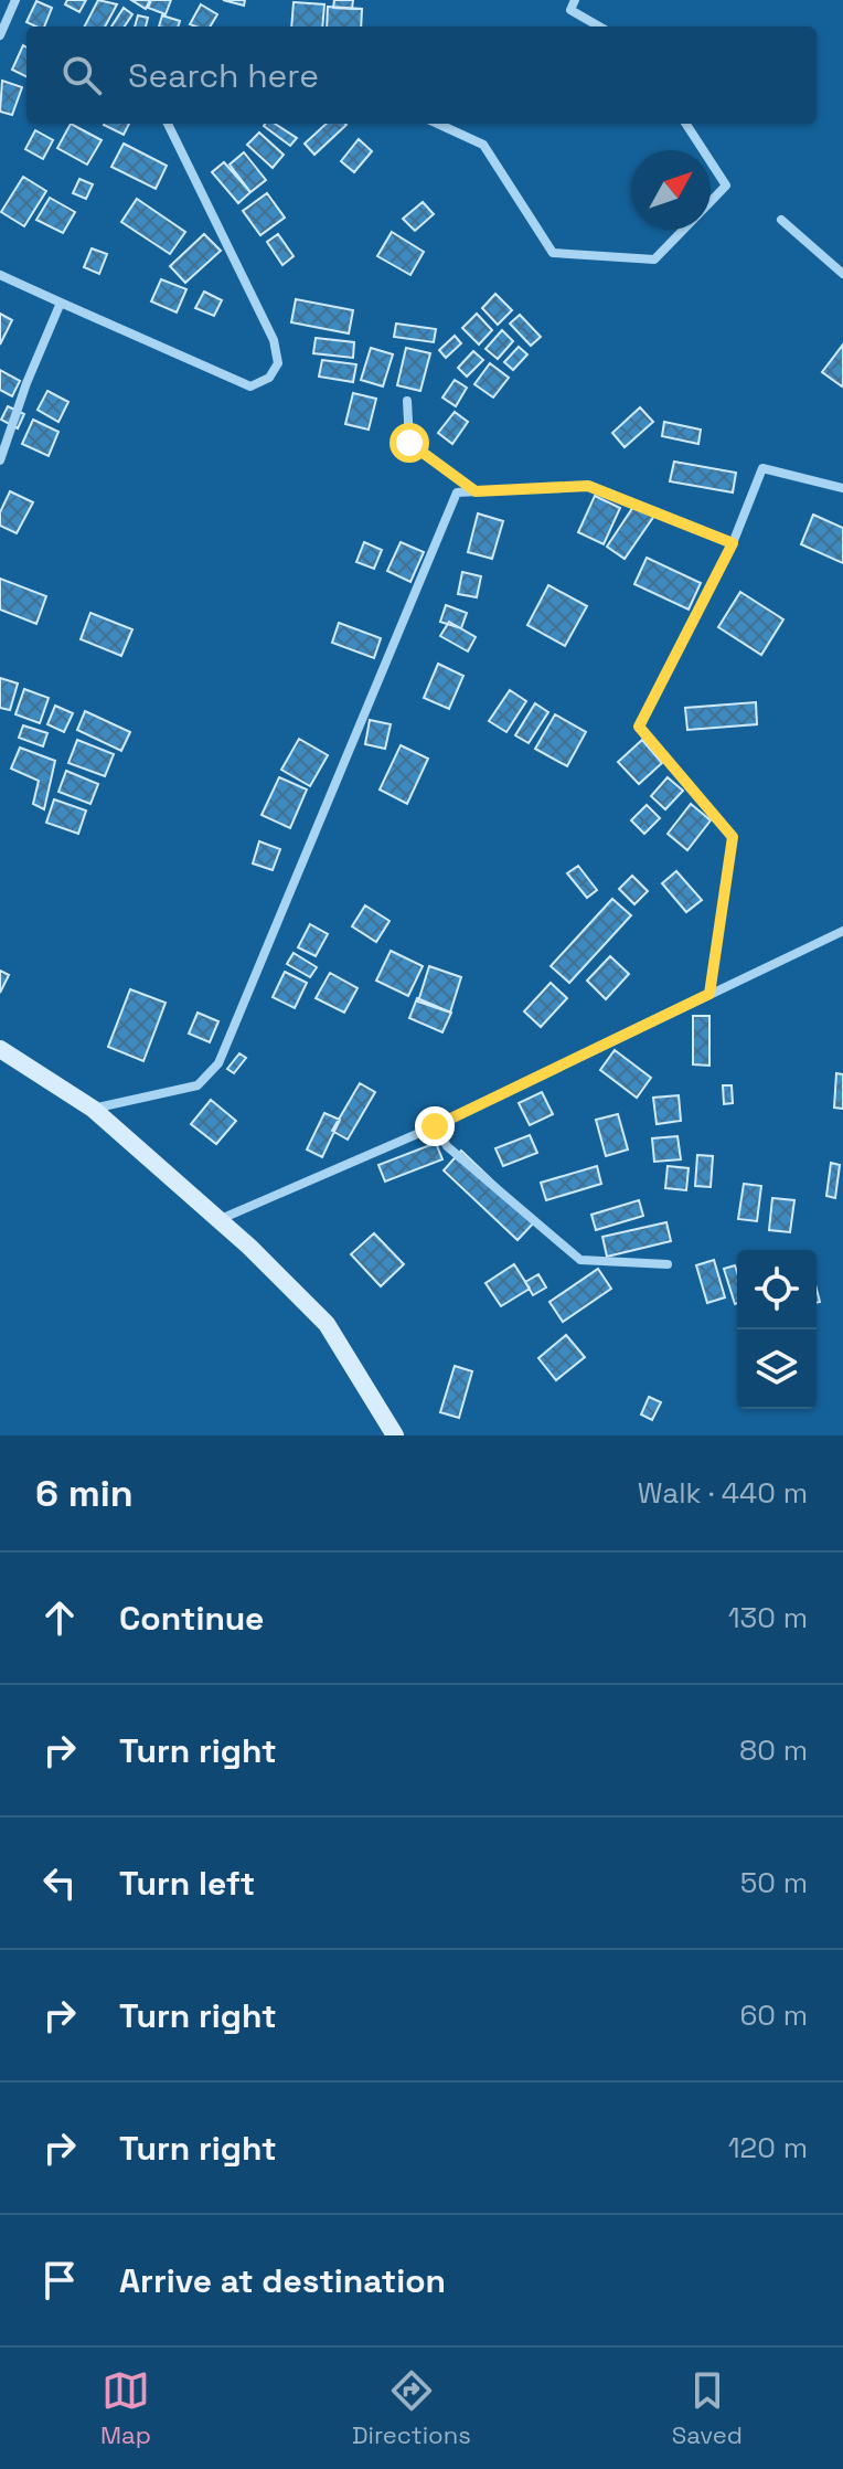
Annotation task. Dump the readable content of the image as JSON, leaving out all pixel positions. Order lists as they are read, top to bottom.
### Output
{
  "north": "top right",
  "page": {
    "search": "Search here",
    "heading": ["6 min", "Walk · 440 m"],
    "list": [
      ["Continue", "130 m"],
      ["Turn right", "80 m"],
      ["Turn left", "50 m"],
      ["Turn right", "60 m"],
      ["Turn right", "120 m"],
      "Arrive at destination"
    ],
    "nav": ["Map", "Directions", "Saved"]
  }
}
